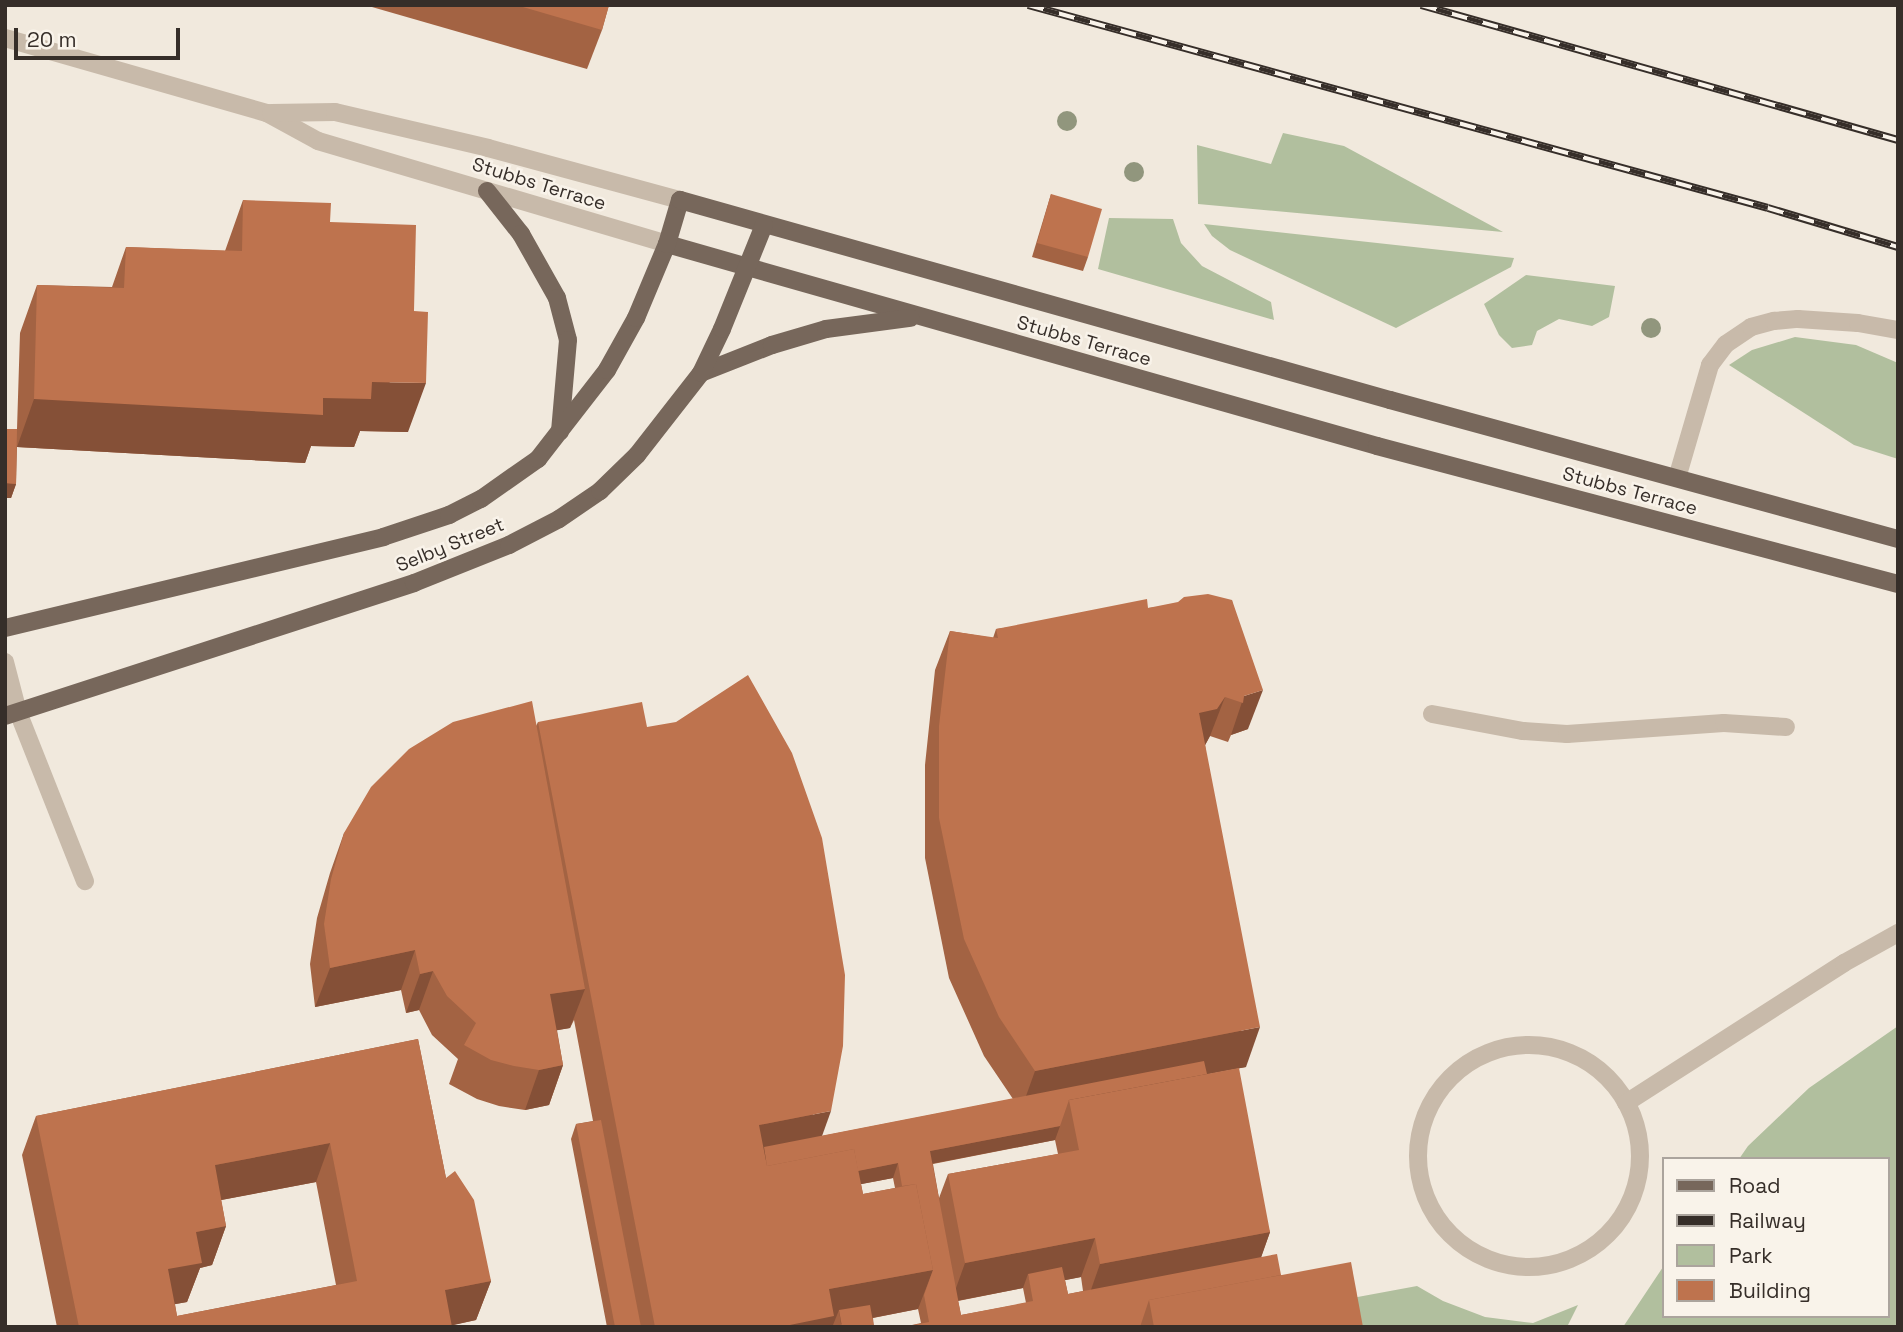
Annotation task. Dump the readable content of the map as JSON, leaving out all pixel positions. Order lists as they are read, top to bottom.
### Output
{
  "streets": {
    "main road": ["Stubbs Terrace", "Selby Street"]
  },
  "crossings": [
    ["Stubbs Terrace", "Selby Street"]
  ],
  "legend": [
    "Road",
    "Railway",
    "Park",
    "Building"
  ],
  "scale_bar": "20 m"
}
